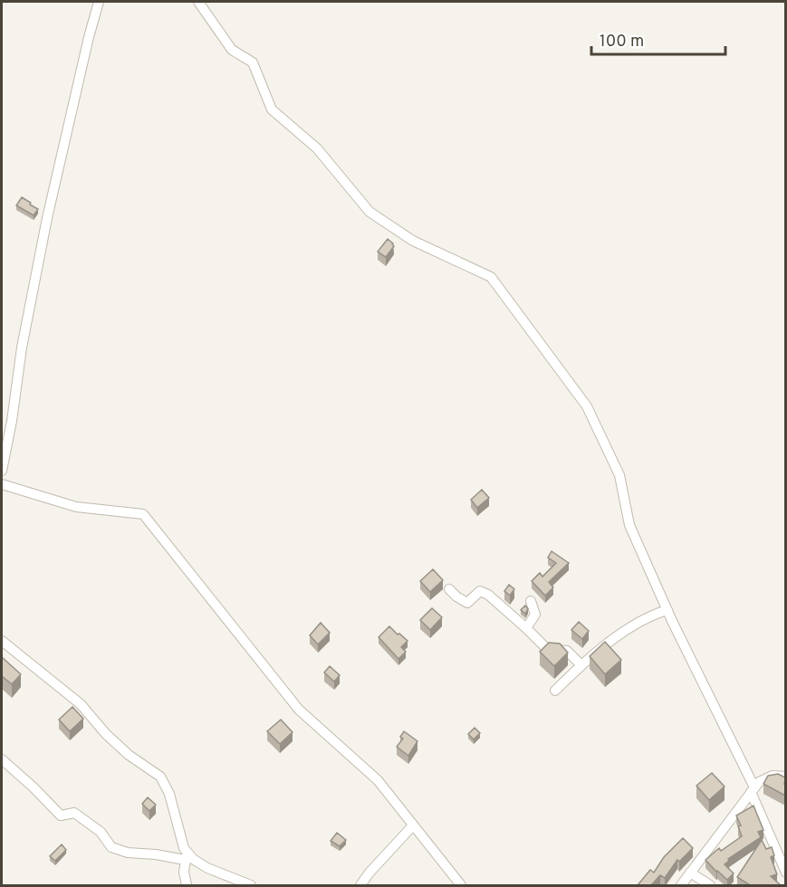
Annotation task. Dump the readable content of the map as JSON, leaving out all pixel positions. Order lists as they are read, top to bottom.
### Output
{
  "scale_bar": "100 m"
}
